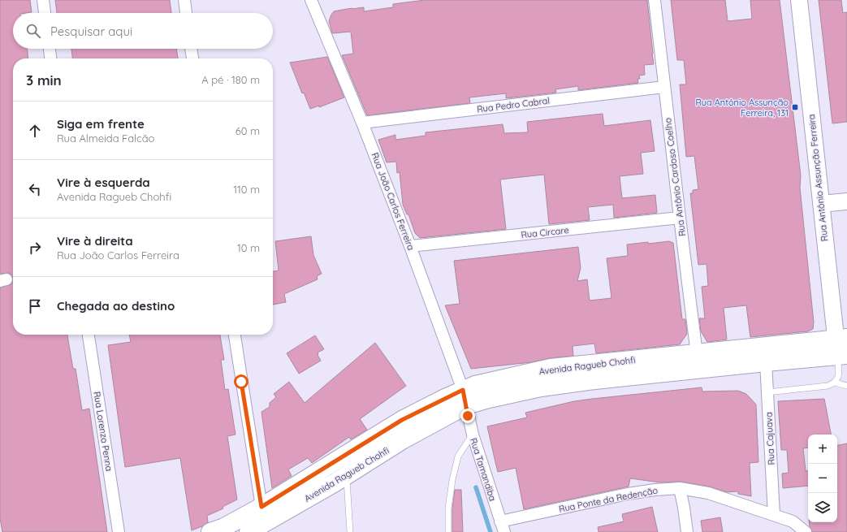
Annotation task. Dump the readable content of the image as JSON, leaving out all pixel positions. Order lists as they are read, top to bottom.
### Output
{
  "streets": {
    "main road": ["Rua Antônio Assunção Ferreira", "Avenida Ragueb Chohfi"],
    "street": [
      "Rua Pedro Cabral",
      "Rua Antônio Cardoso Coelho",
      "Rua João Carlos Ferreira",
      "Rua Circare",
      "Rua Lorenzo Penna",
      "Rua Cajuava",
      "Rua Tamandiba",
      "Rua Ponte da Redenção"
    ]
  },
  "crossings": [
    ["Rua Pedro Cabral", "Rua Antônio Cardoso Coelho"],
    ["Rua Pedro Cabral", "Rua João Carlos Ferreira"],
    ["Rua Antônio Cardoso Coelho", "Rua Circare"],
    ["Rua Antônio Cardoso Coelho", "Avenida Ragueb Chohfi"],
    ["Rua Antônio Assunção Ferreira", "Avenida Ragueb Chohfi"],
    ["Rua João Carlos Ferreira", "Rua Circare"],
    ["Rua João Carlos Ferreira", "Avenida Ragueb Chohfi"],
    ["Rua João Carlos Ferreira", "Rua Tamandiba"],
    ["Avenida Ragueb Chohfi", "Rua Cajuava"],
    ["Avenida Ragueb Chohfi", "Rua Tamandiba"],
    ["Rua Cajuava", "Rua Ponte da Redenção"],
    ["Rua Tamandiba", "Rua Ponte da Redenção"]
  ],
  "places": {
    "transit": ["Rua Antônio Assunção Ferreira, 131"]
  },
  "page": {
    "search": "Pesquisar aqui",
    "heading": ["3 min", "A pé · 180 m"],
    "list": [
      ["Siga em frente", "Rua Almeida Falcão", "60 m"],
      ["Vire à esquerda", "Avenida Ragueb Chohfi", "110 m"],
      ["Vire à direita", "Rua João Carlos Ferreira", "10 m"],
      "Chegada ao destino"
    ],
    "map_buttons": ["+", "−"]
  }
}
